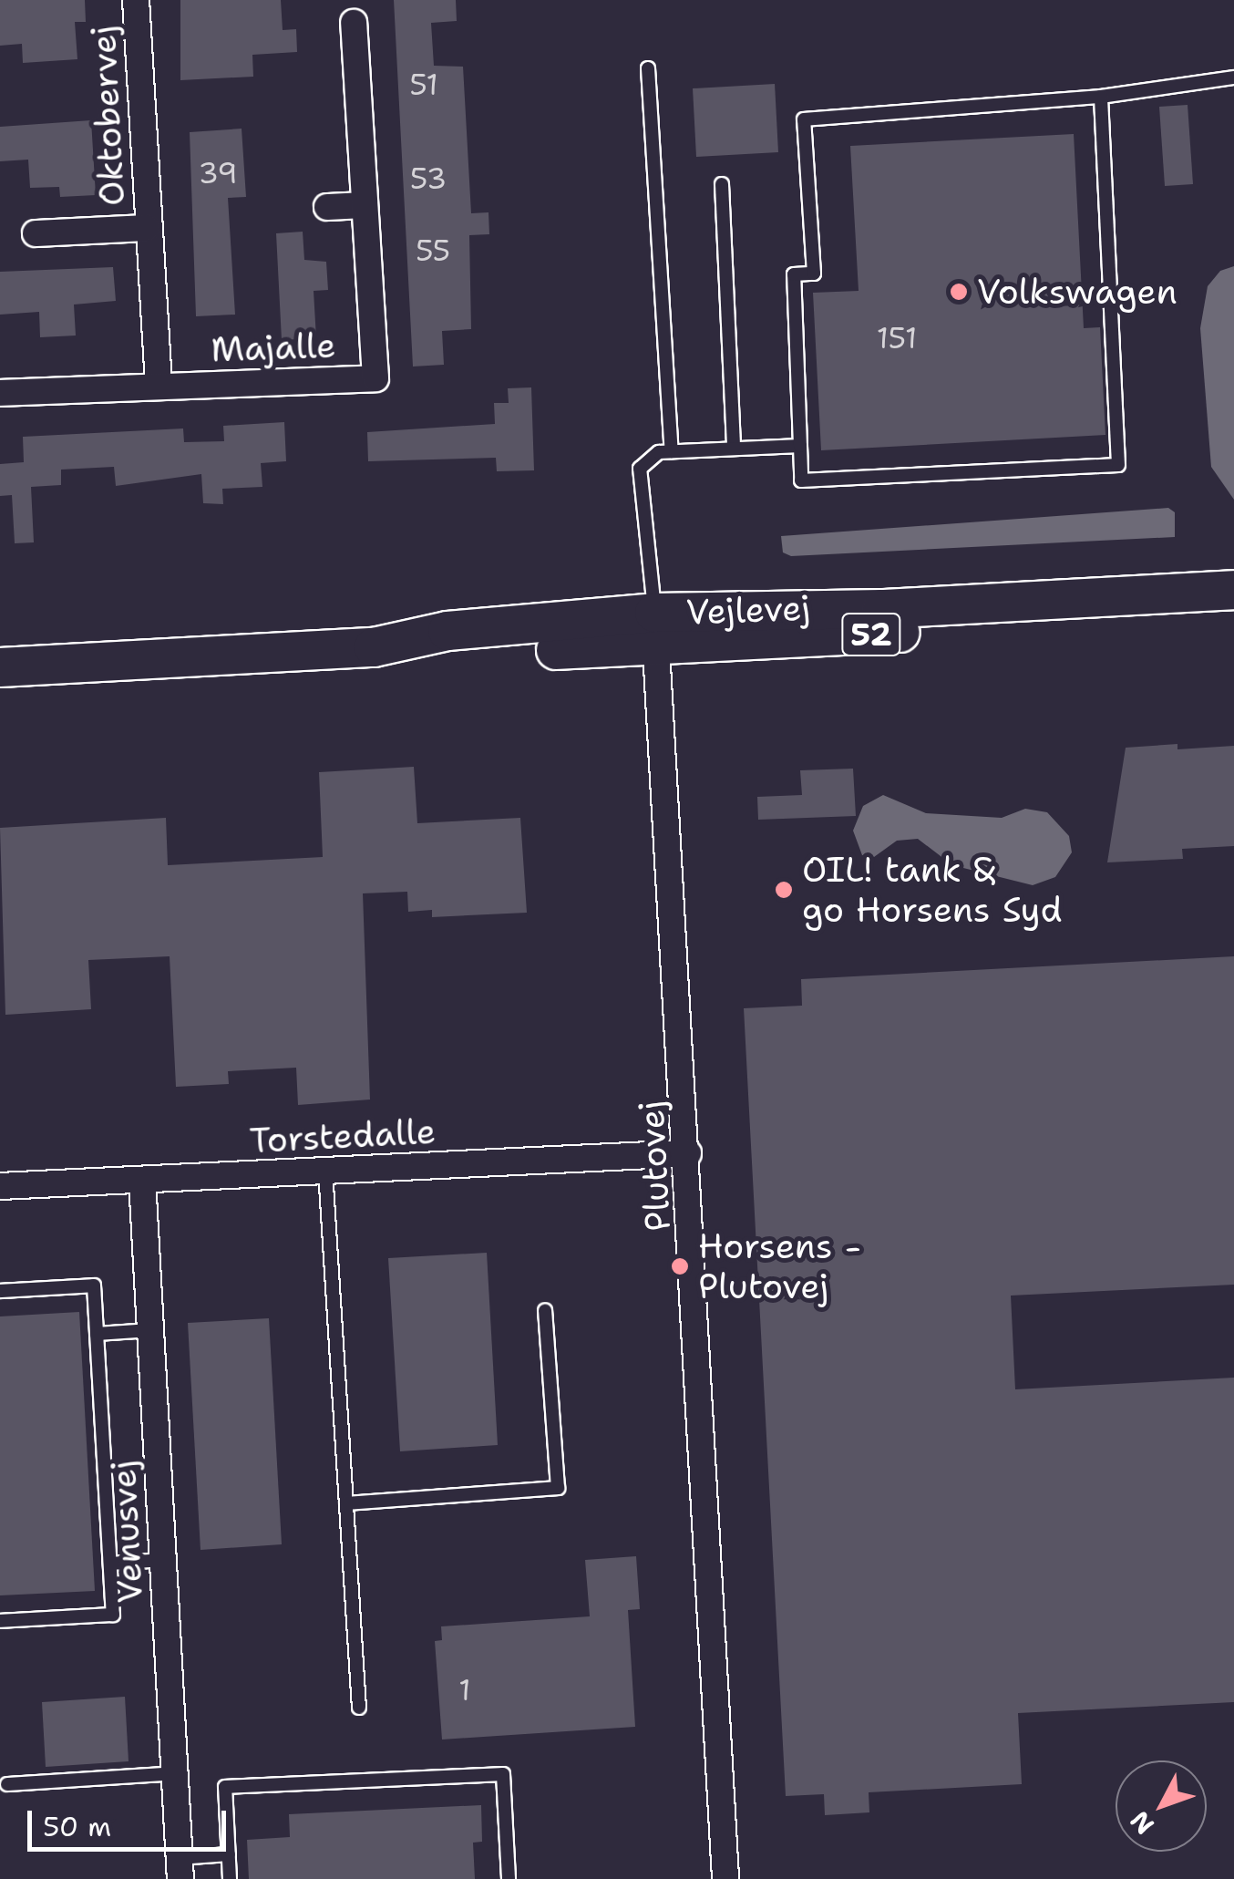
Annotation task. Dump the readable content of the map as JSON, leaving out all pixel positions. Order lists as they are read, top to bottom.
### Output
{
  "streets": {
    "main road": ["Vejlevej", "52"],
    "street": [
      "Oktobervej",
      "Majalle",
      "Torstedalle",
      "Plutovej",
      "Venusvej"
    ]
  },
  "crossings": [
    ["Oktobervej", "Majalle"],
    ["Vejlevej", "Plutovej"],
    ["Torstedalle", "Plutovej"],
    ["Torstedalle", "Venusvej"]
  ],
  "places": ["Volkswagen", "OIL! tank & go Horsens Syd", "Horsens - Plutovej"],
  "house_numbers": [
    "51",
    "39",
    "53",
    "55",
    "151",
    "1"
  ],
  "scale_bar": "50 m",
  "north": "bottom left"
}
